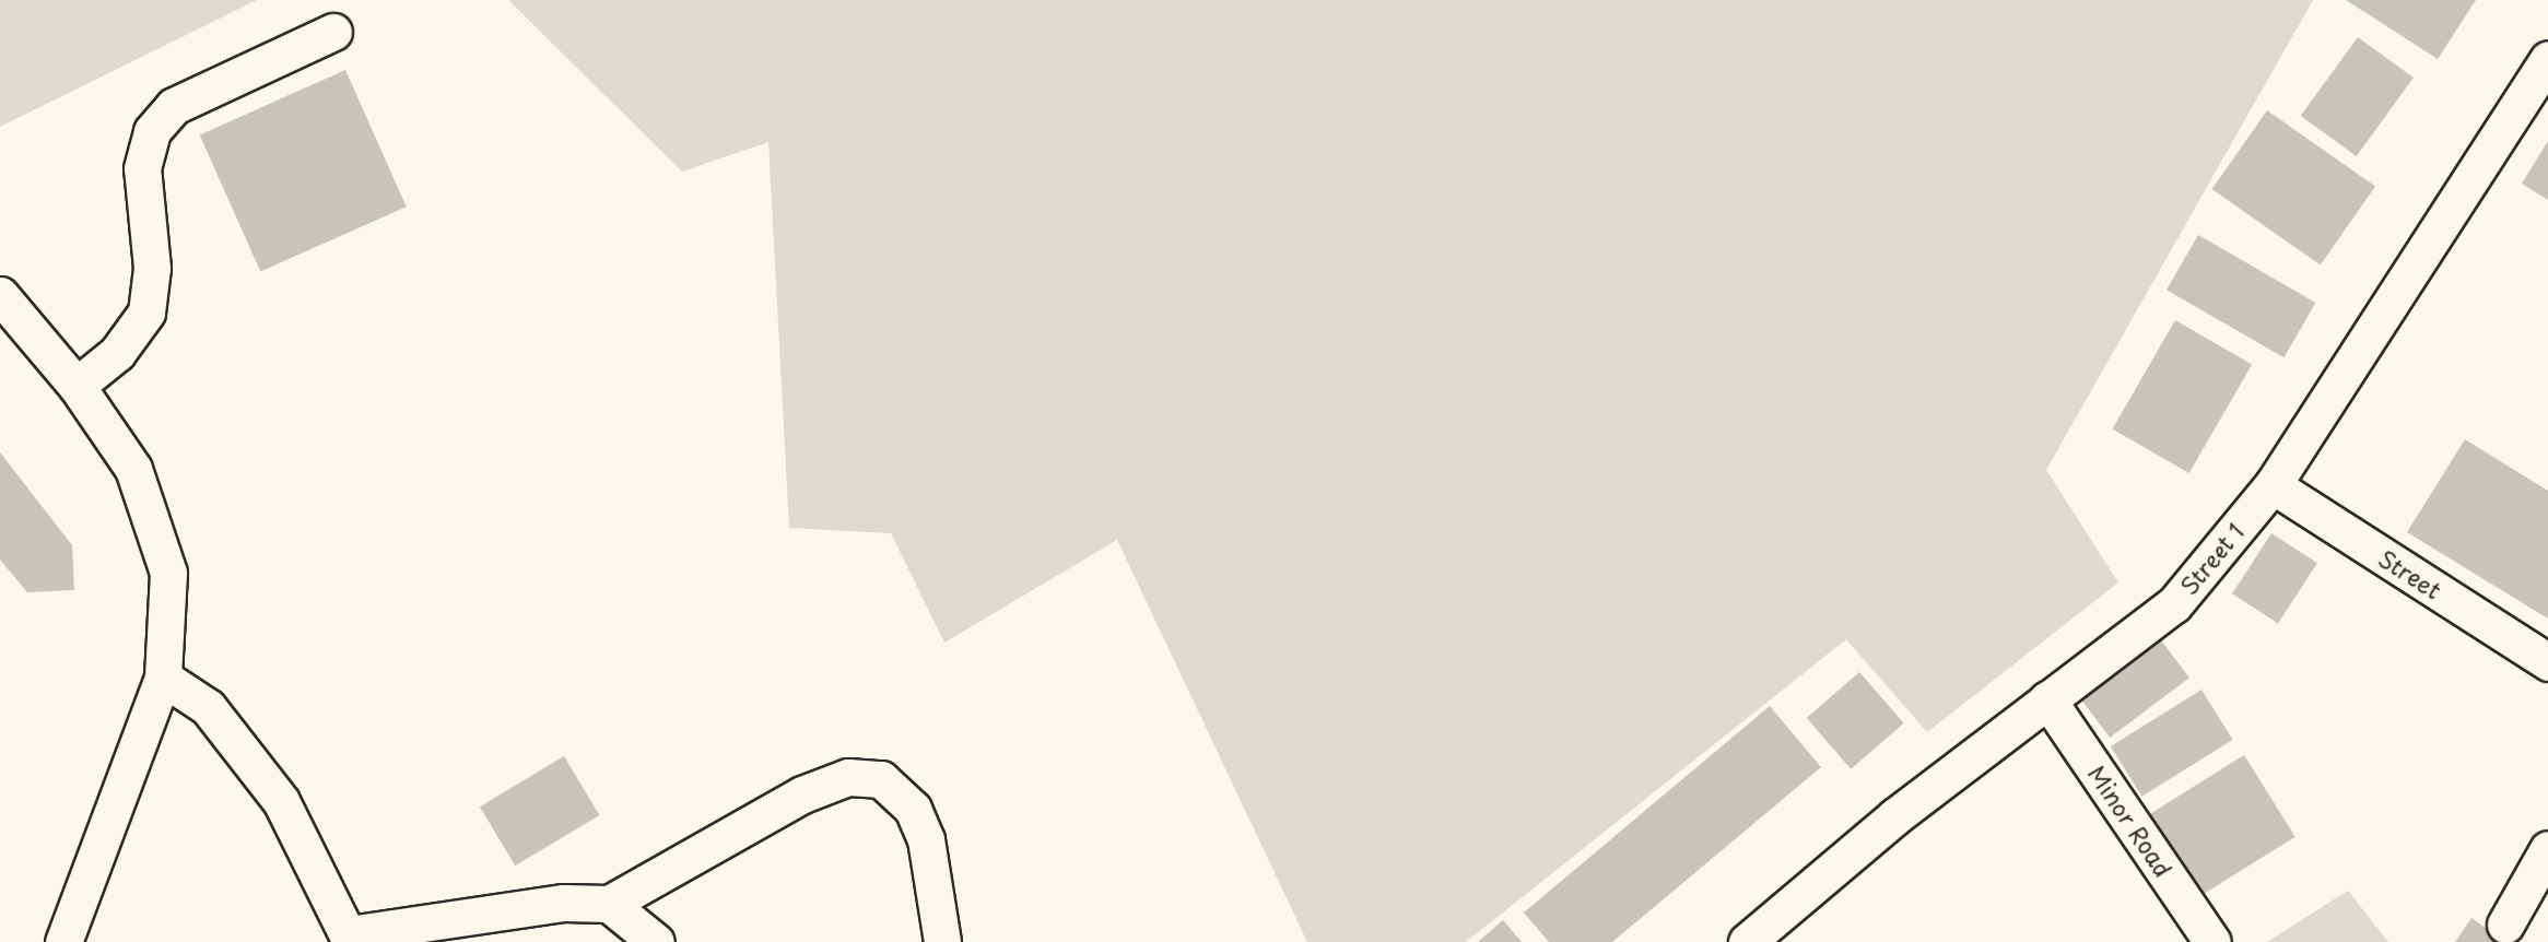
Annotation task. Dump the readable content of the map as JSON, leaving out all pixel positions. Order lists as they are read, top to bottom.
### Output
{
  "streets": {
    "street": ["Street 1", "Street", "Minor Road"]
  },
  "crossings": [
    ["Street 1", "Street"],
    ["Street 1", "Minor Road"]
  ]
}
